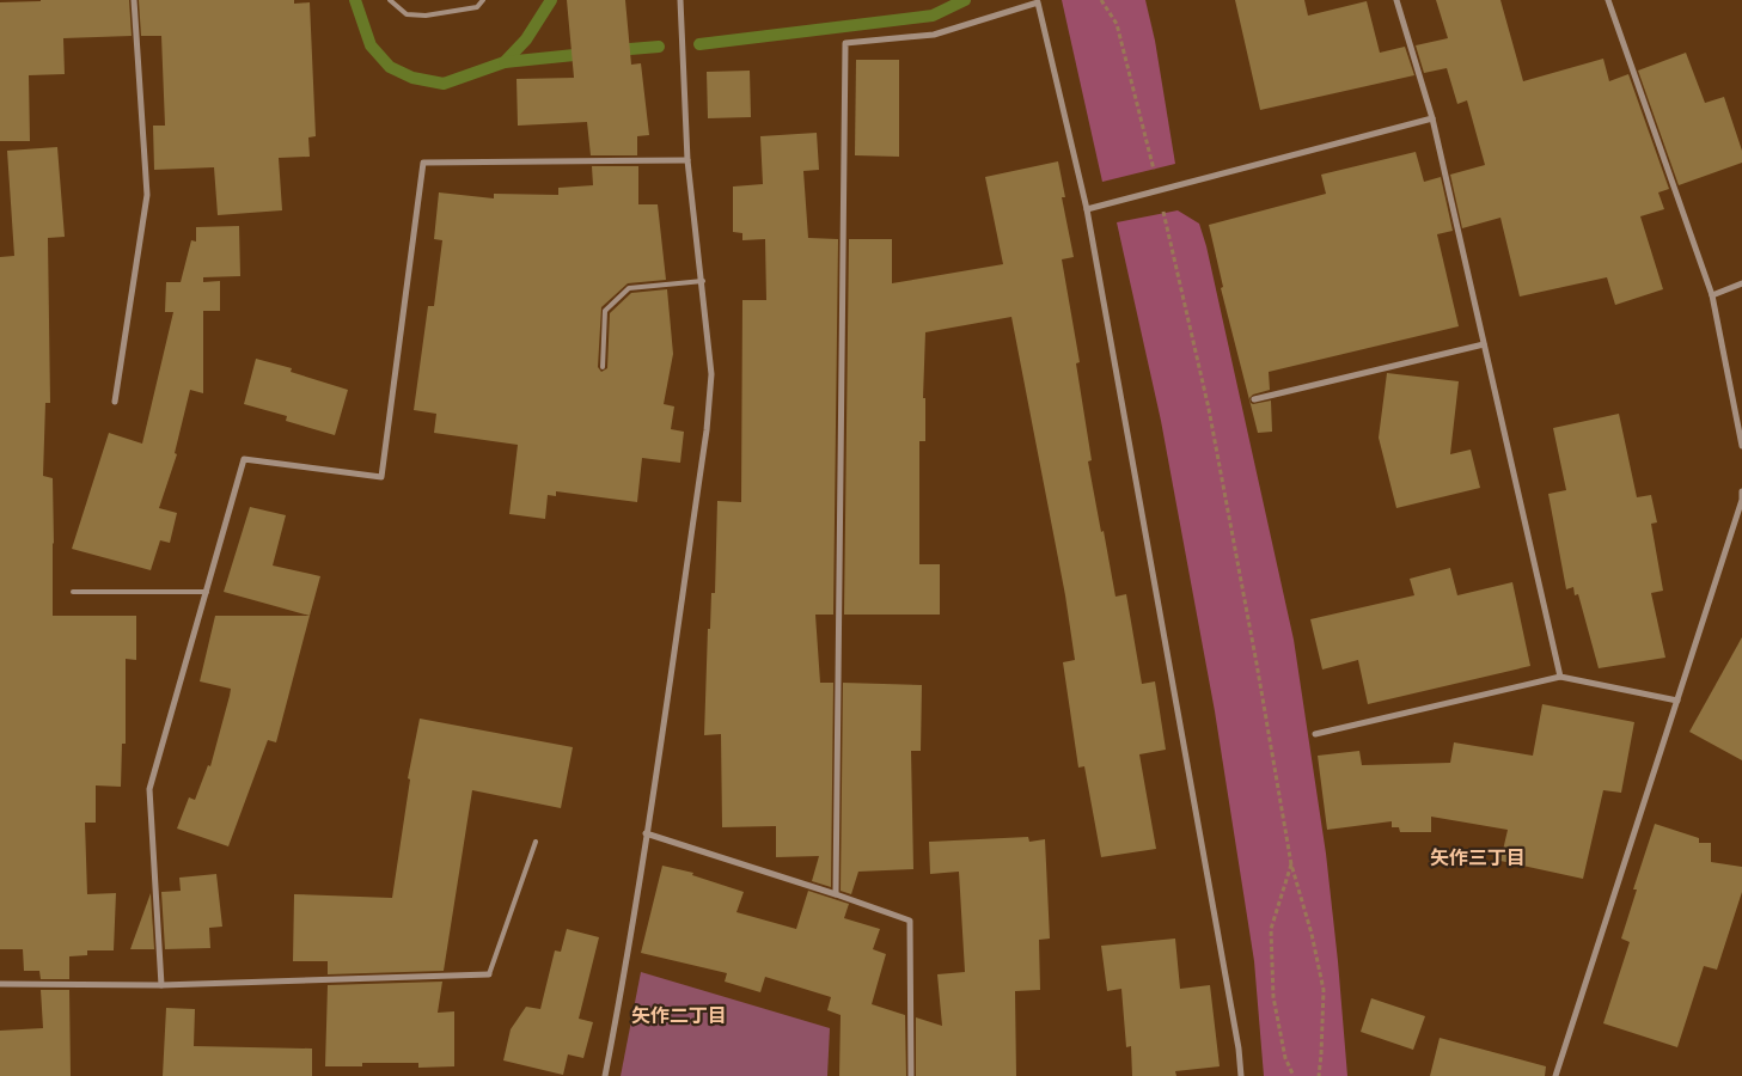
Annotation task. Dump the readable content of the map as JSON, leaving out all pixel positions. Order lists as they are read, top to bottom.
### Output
{
  "districts": ["矢作三丁目", "矢作二丁目"]
}
